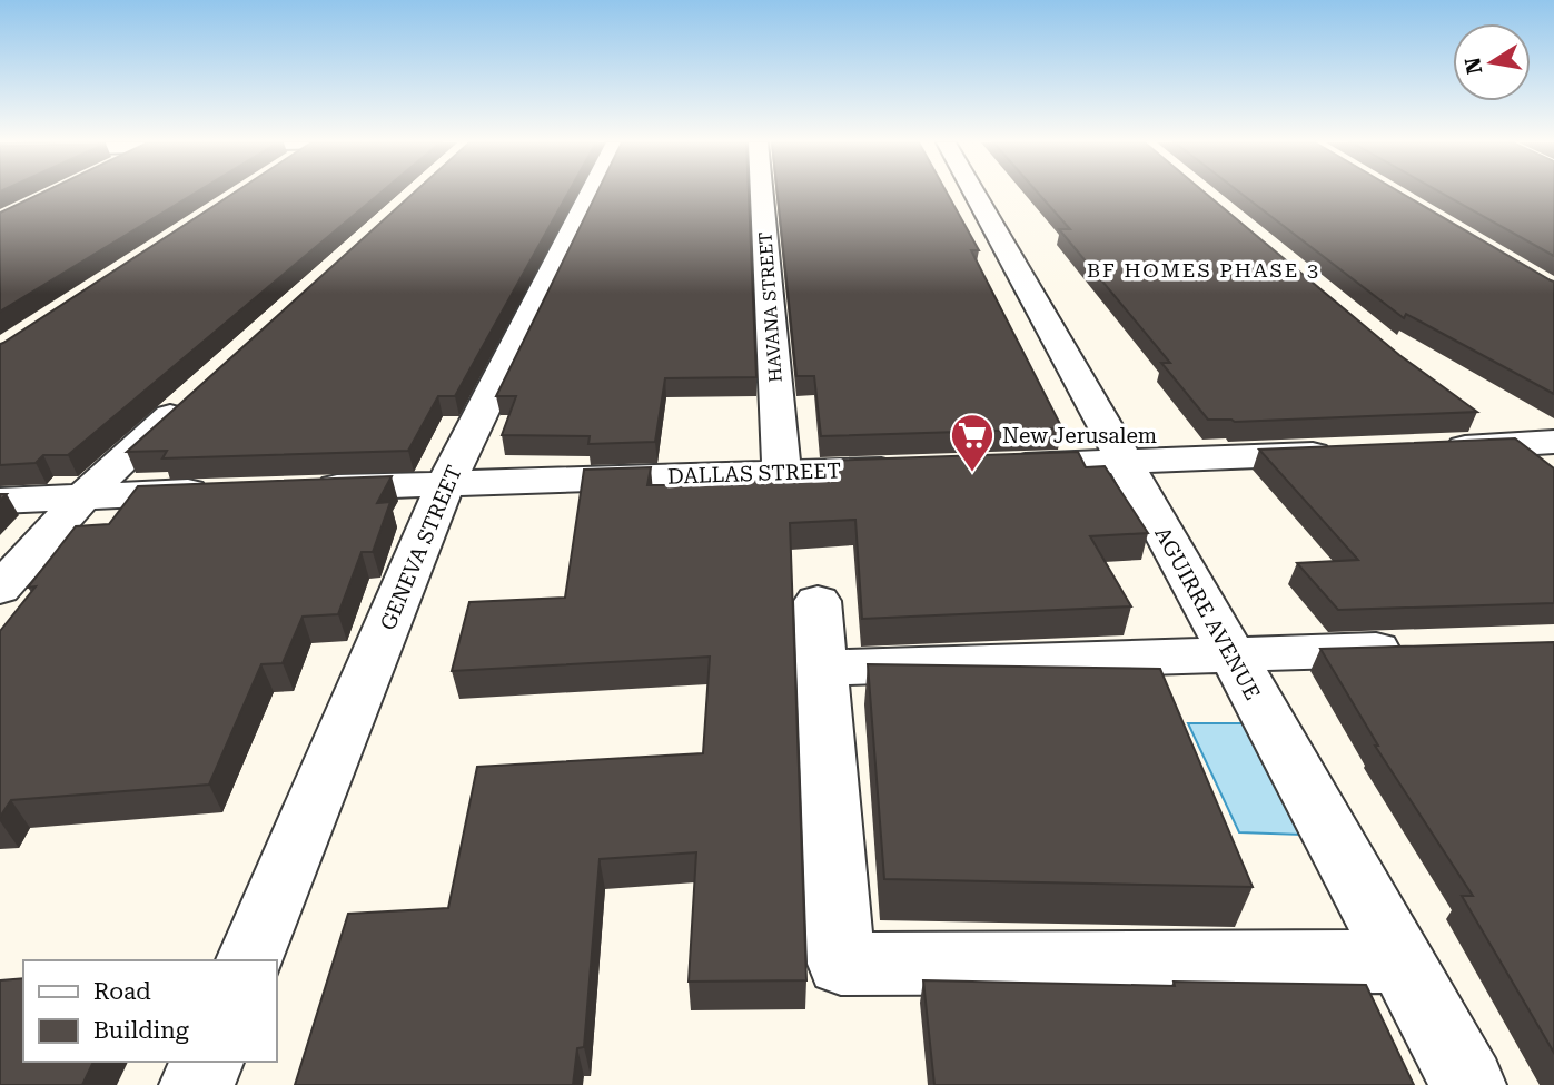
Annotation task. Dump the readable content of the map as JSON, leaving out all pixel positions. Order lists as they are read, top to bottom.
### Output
{
  "streets": {
    "street": [
      "HAVANA STREET",
      "DALLAS STREET",
      "GENEVA STREET",
      "AGUIRRE AVENUE"
    ]
  },
  "crossings": [
    ["HAVANA STREET", "DALLAS STREET"],
    ["DALLAS STREET", "GENEVA STREET"]
  ],
  "districts": ["BF HOMES PHASE 3"],
  "places": {
    "supermarket": ["New Jerusalem"]
  },
  "legend": ["Road", "Building"],
  "north": "left"
}
